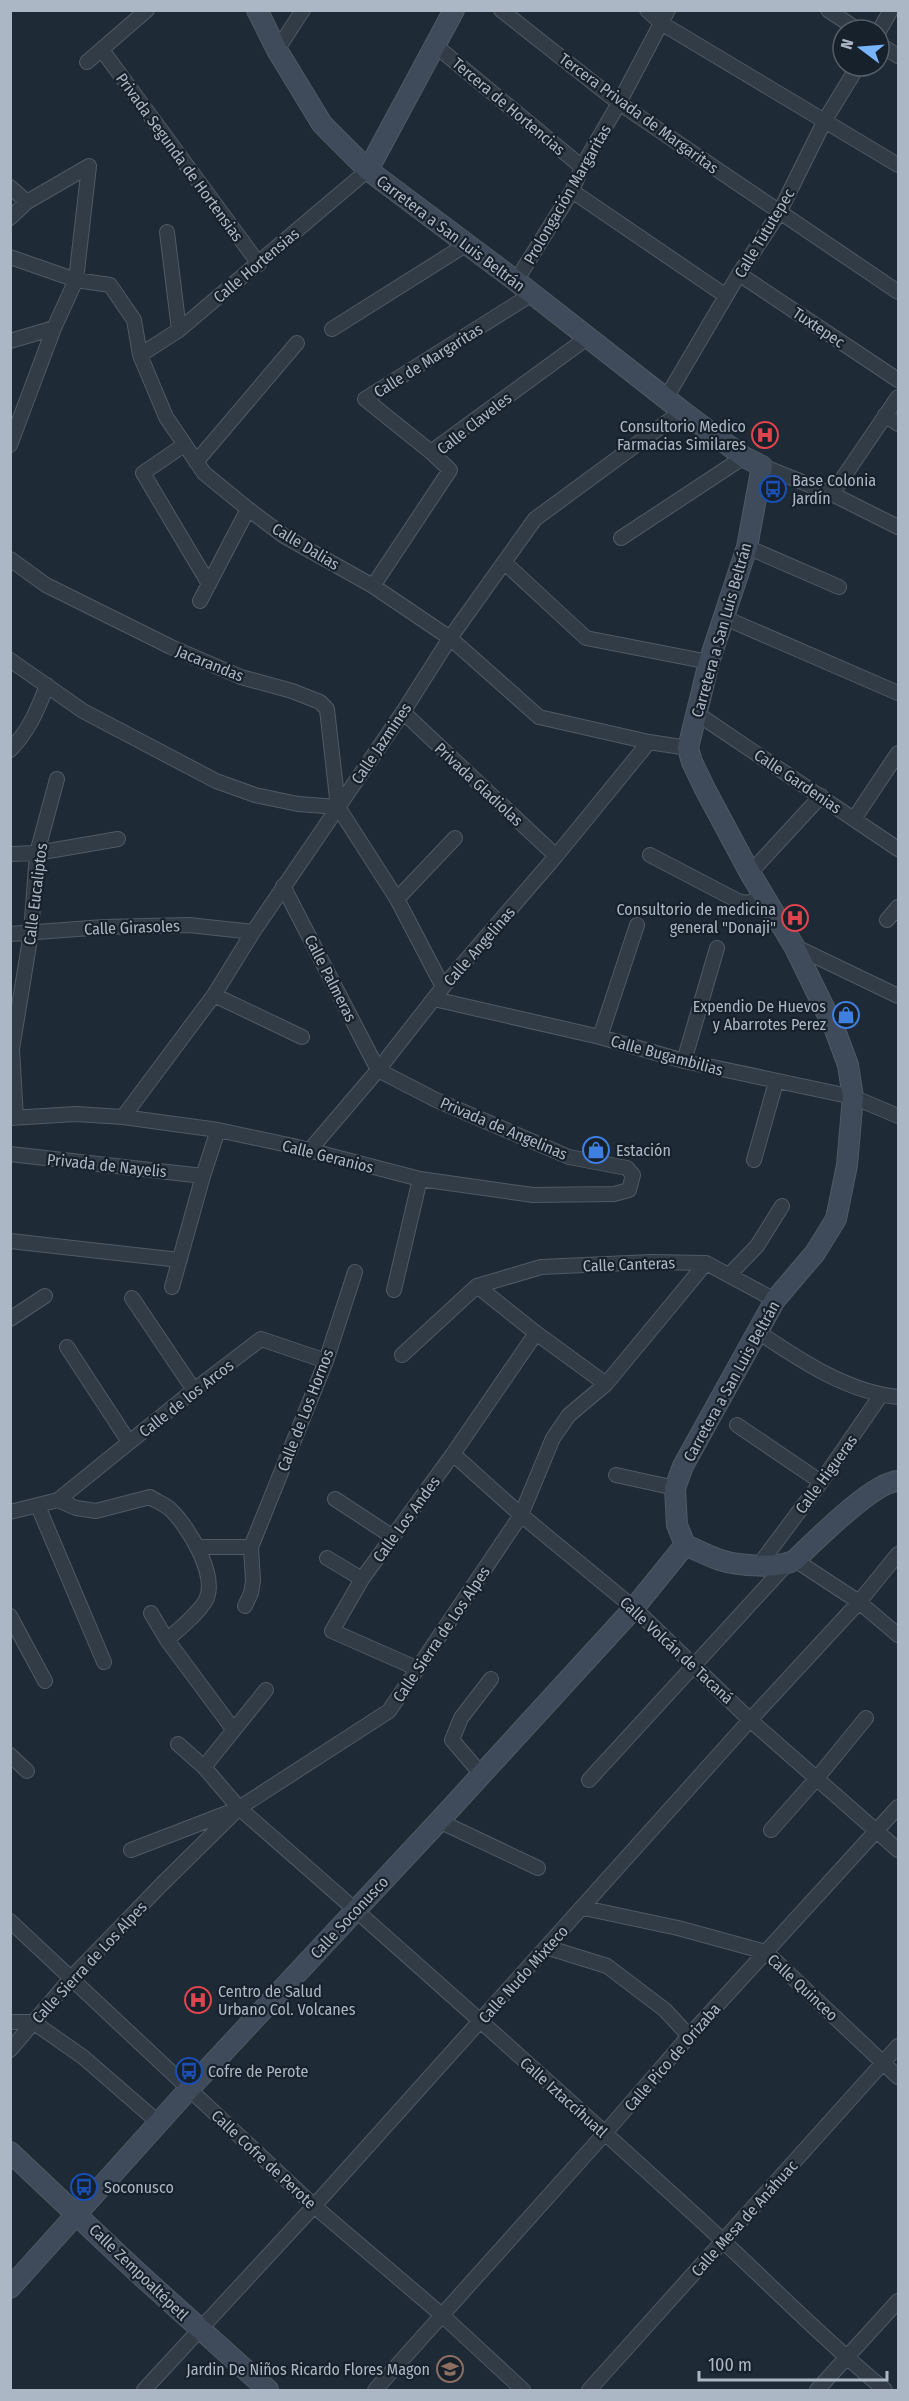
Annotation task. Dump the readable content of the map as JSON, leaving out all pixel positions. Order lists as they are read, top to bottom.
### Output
{
  "streets": {
    "street": [
      "Tercera de Hortencias",
      "Tercera Privada de Margaritas",
      "Privada Segunda de Hortensias",
      "Prolongación Margaritas",
      "Carretera a San Luis Beltrán",
      "Calle Tututepec",
      "Calle Hortensias",
      "Tuxtepec",
      "Calle de Margaritas",
      "Calle Claveles",
      "Calle Dalias",
      "Jacarandas",
      "Calle Jazmines",
      "Calle Gardenias",
      "Privada Gladiolas",
      "Calle Eucaliptos",
      "Calle Girasoles",
      "Calle Angelinas",
      "Calle Palmeras",
      "Calle Bugambilias",
      "Privada de Angelinas",
      "Calle Geranios",
      "Privada de Nayelis",
      "Calle Canteras",
      "Calle de los Arcos",
      "Calle de Los Hornos",
      "Calle Higueras",
      "Calle Los Andes",
      "Calle Sierra de Los Alpes",
      "Calle Volcán de Tacaná",
      "Calle Soconusco",
      "Calle Nudo Mixteco",
      "Calle Quinceo",
      "Calle Pico de Orizaba",
      "Calle Iztaccíhuatl",
      "Calle Cofre de Perote",
      "Calle Mesa de Anáhuac",
      "Calle Zempoaltépetl"
    ]
  },
  "crossings": [
    ["Tercera de Hortencias", "Prolongación Margaritas"],
    ["Tercera Privada de Margaritas", "Prolongación Margaritas"],
    ["Tercera Privada de Margaritas", "Calle Tututepec"],
    ["Privada Segunda de Hortensias", "Calle Hortensias"],
    ["Prolongación Margaritas", "Carretera a San Luis Beltrán"],
    ["Carretera a San Luis Beltrán", "Calle Tututepec"],
    ["Carretera a San Luis Beltrán", "Calle Hortensias"],
    ["Carretera a San Luis Beltrán", "Calle de Margaritas"],
    ["Carretera a San Luis Beltrán", "Calle Claveles"],
    ["Carretera a San Luis Beltrán", "Calle Dalias"],
    ["Carretera a San Luis Beltrán", "Calle Jazmines"],
    ["Carretera a San Luis Beltrán", "Calle Gardenias"],
    ["Carretera a San Luis Beltrán", "Calle Bugambilias"],
    ["Carretera a San Luis Beltrán", "Calle Canteras"],
    ["Carretera a San Luis Beltrán", "Calle Soconusco"],
    ["Calle Tututepec", "Tuxtepec"],
    ["Calle Hortensias", "Calle Dalias"],
    ["Calle de Margaritas", "Calle Claveles"],
    ["Calle Claveles", "Calle Dalias"],
    ["Calle Dalias", "Calle Jazmines"],
    ["Calle Dalias", "Calle Angelinas"],
    ["Jacarandas", "Calle Jazmines"],
    ["Calle Jazmines", "Privada Gladiolas"],
    ["Calle Jazmines", "Calle Girasoles"],
    ["Calle Jazmines", "Calle Palmeras"],
    ["Calle Jazmines", "Calle Geranios"],
    ["Privada Gladiolas", "Calle Angelinas"],
    ["Calle Eucaliptos", "Calle Girasoles"],
    ["Calle Eucaliptos", "Calle Geranios"],
    ["Calle Angelinas", "Calle Palmeras"],
    ["Calle Angelinas", "Calle Bugambilias"],
    ["Calle Angelinas", "Privada de Angelinas"],
    ["Calle Angelinas", "Calle Geranios"],
    ["Calle Palmeras", "Privada de Angelinas"],
    ["Privada de Angelinas", "Calle Geranios"],
    ["Calle Canteras", "Calle Sierra de Los Alpes"],
    ["Calle de los Arcos", "Calle de Los Hornos"],
    ["Calle Los Andes", "Calle Sierra de Los Alpes"],
    ["Calle Los Andes", "Calle Volcán de Tacaná"],
    ["Calle Sierra de Los Alpes", "Calle Volcán de Tacaná"],
    ["Calle Sierra de Los Alpes", "Calle Iztaccíhuatl"],
    ["Calle Sierra de Los Alpes", "Calle Cofre de Perote"],
    ["Calle Volcán de Tacaná", "Calle Soconusco"],
    ["Calle Volcán de Tacaná", "Calle Nudo Mixteco"],
    ["Calle Volcán de Tacaná", "Calle Pico de Orizaba"],
    ["Calle Soconusco", "Calle Iztaccíhuatl"],
    ["Calle Soconusco", "Calle Cofre de Perote"],
    ["Calle Soconusco", "Calle Zempoaltépetl"],
    ["Calle Nudo Mixteco", "Calle Quinceo"],
    ["Calle Nudo Mixteco", "Calle Iztaccíhuatl"],
    ["Calle Nudo Mixteco", "Calle Cofre de Perote"],
    ["Calle Nudo Mixteco", "Calle Zempoaltépetl"],
    ["Calle Quinceo", "Calle Pico de Orizaba"],
    ["Calle Quinceo", "Calle Mesa de Anáhuac"],
    ["Calle Pico de Orizaba", "Calle Iztaccíhuatl"],
    ["Calle Pico de Orizaba", "Calle Cofre de Perote"],
    ["Calle Iztaccíhuatl", "Calle Mesa de Anáhuac"]
  ],
  "places": {
    "hospital": ["Consultorio Medico Farmacias Similares", "Consultorio de medicina general \"Donaji\"", "Centro de Salud Urbano Col. Volcanes"],
    "bus stop": ["Base Colonia Jardín", "Cofre de Perote", "Soconusco"],
    "shop": ["Expendio De Huevos y Abarrotes Perez", "Estación"],
    "school or university": ["Jardin De Niños Ricardo Flores Magon"]
  },
  "scale_bar": "100 m",
  "north": "left"
}
